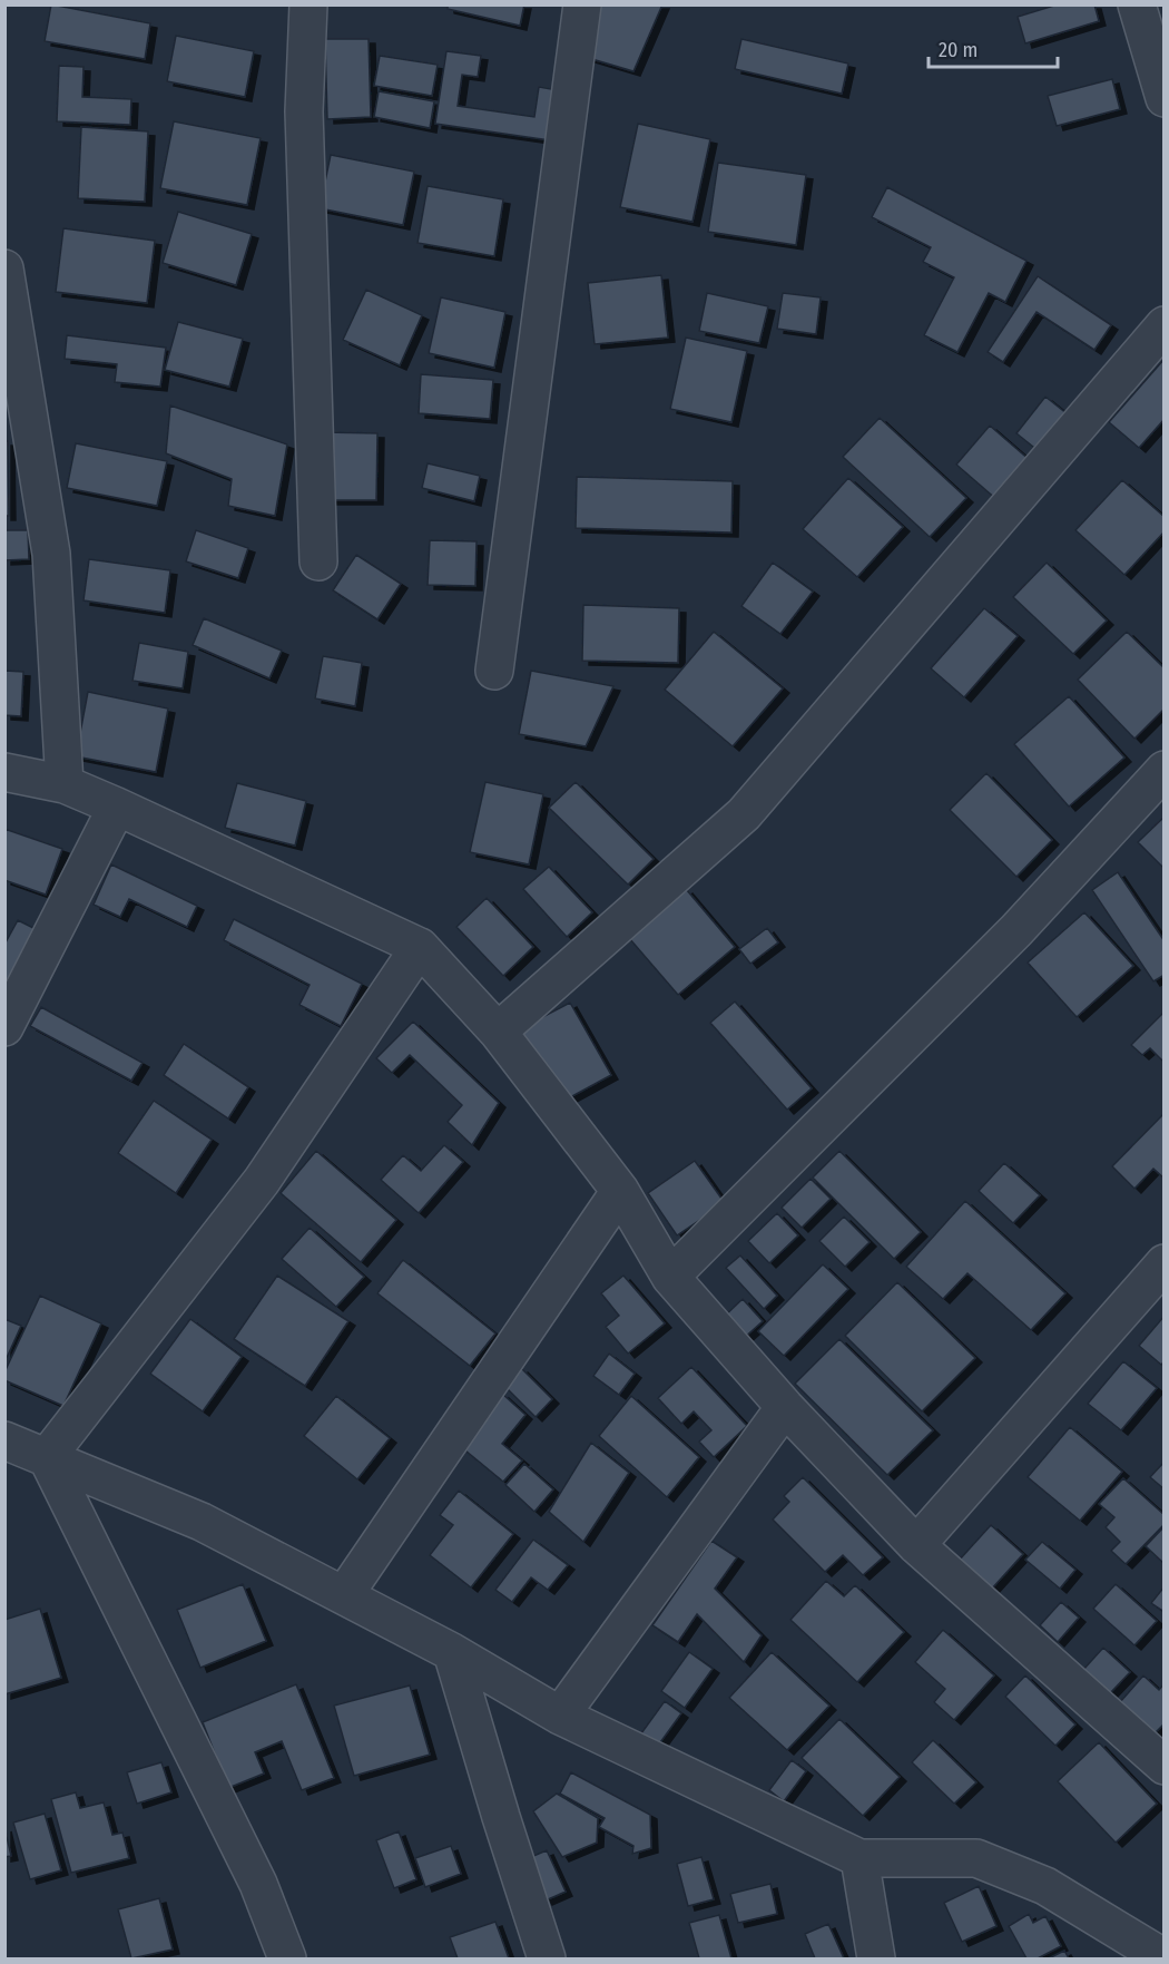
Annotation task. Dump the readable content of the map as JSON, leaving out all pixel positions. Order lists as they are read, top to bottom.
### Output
{
  "scale_bar": "20 m"
}
